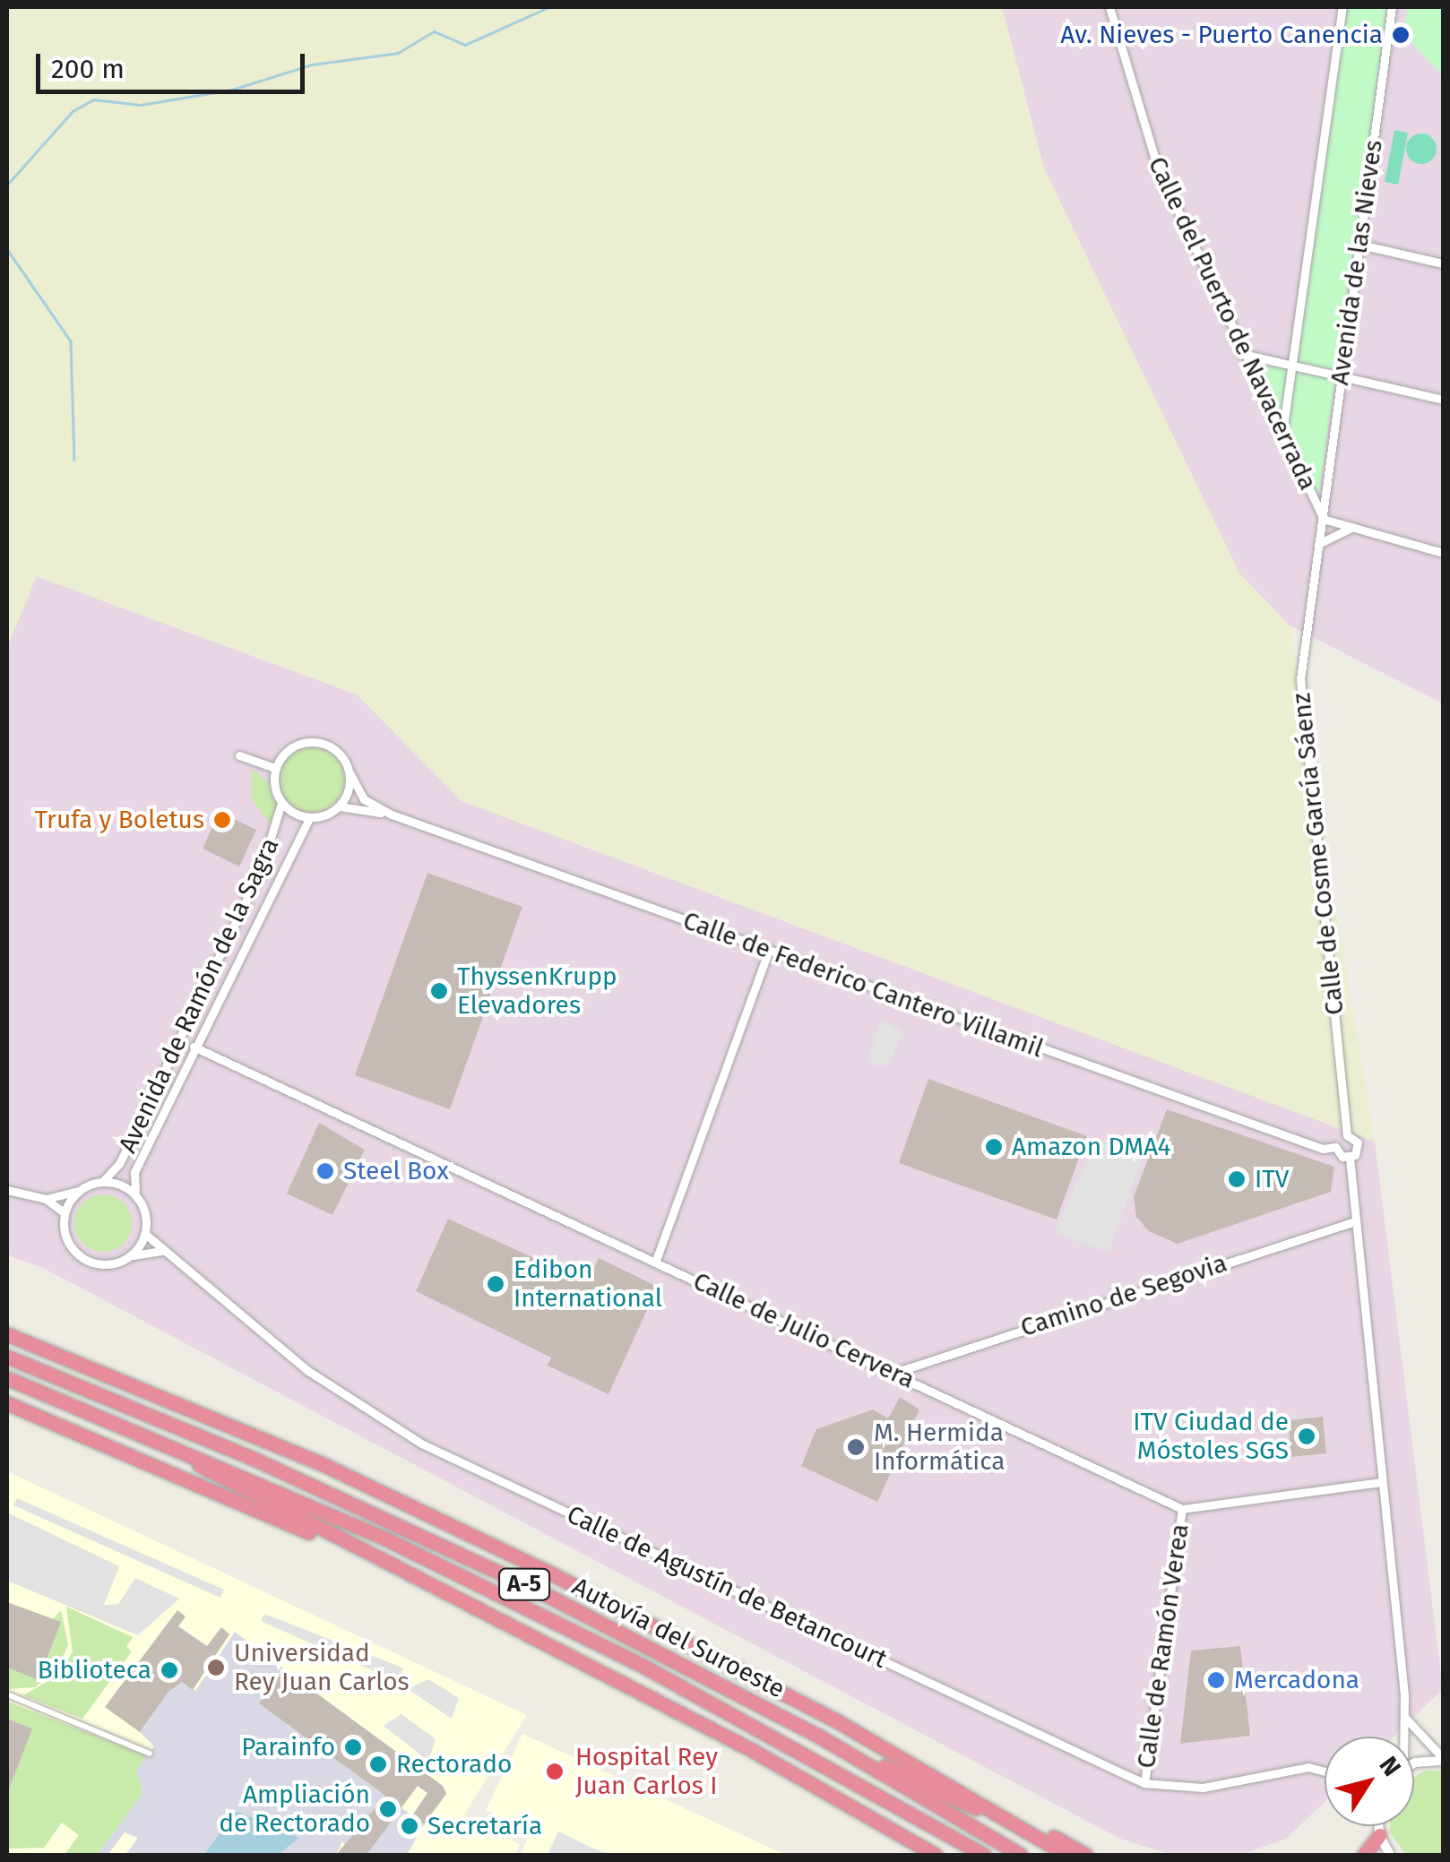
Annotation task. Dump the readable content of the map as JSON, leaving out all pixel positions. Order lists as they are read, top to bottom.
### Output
{
  "streets": {
    "highway": ["A-5", "Autovía del Suroeste"],
    "street": [
      "Avenida de las Nieves",
      "Calle del Puerto de Navacerrada",
      "Calle de Cosme García Sáenz",
      "Calle de Federico Cantero Villamil",
      "Avenida de Ramón de la Sagra",
      "Camino de Segovia",
      "Calle de Julio Cervera",
      "Calle de Agustín de Betancourt",
      "Calle de Ramón Verea"
    ]
  },
  "crossings": [
    ["Avenida de las Nieves", "Calle del Puerto de Navacerrada"],
    ["Avenida de las Nieves", "Calle de Cosme García Sáenz"],
    ["Calle del Puerto de Navacerrada", "Calle de Cosme García Sáenz"],
    ["Calle de Federico Cantero Villamil", "Avenida de Ramón de la Sagra"],
    ["Avenida de Ramón de la Sagra", "Calle de Julio Cervera"],
    ["Avenida de Ramón de la Sagra", "Calle de Agustín de Betancourt"],
    ["Camino de Segovia", "Calle de Julio Cervera"],
    ["Calle de Julio Cervera", "Calle de Ramón Verea"],
    ["Calle de Agustín de Betancourt", "Calle de Ramón Verea"]
  ],
  "places": [
    "Av. Nieves - Puerto Canencia",
    "Trufa y Boletus",
    "ThyssenKrupp Elevadores",
    "Amazon DMA4",
    "Steel Box",
    "ITV",
    "Edibon International",
    "ITV Ciudad de Móstoles SGS",
    "M. Hermida Informática",
    "Universidad Rey Juan Carlos",
    "Biblioteca",
    "Mercadona",
    "Parainfo",
    "Rectorado",
    "Hospital Rey Juan Carlos I",
    "Ampliación de Rectorado",
    "Secretaría"
  ],
  "scale_bar": "200 m",
  "north": "top right"
}
